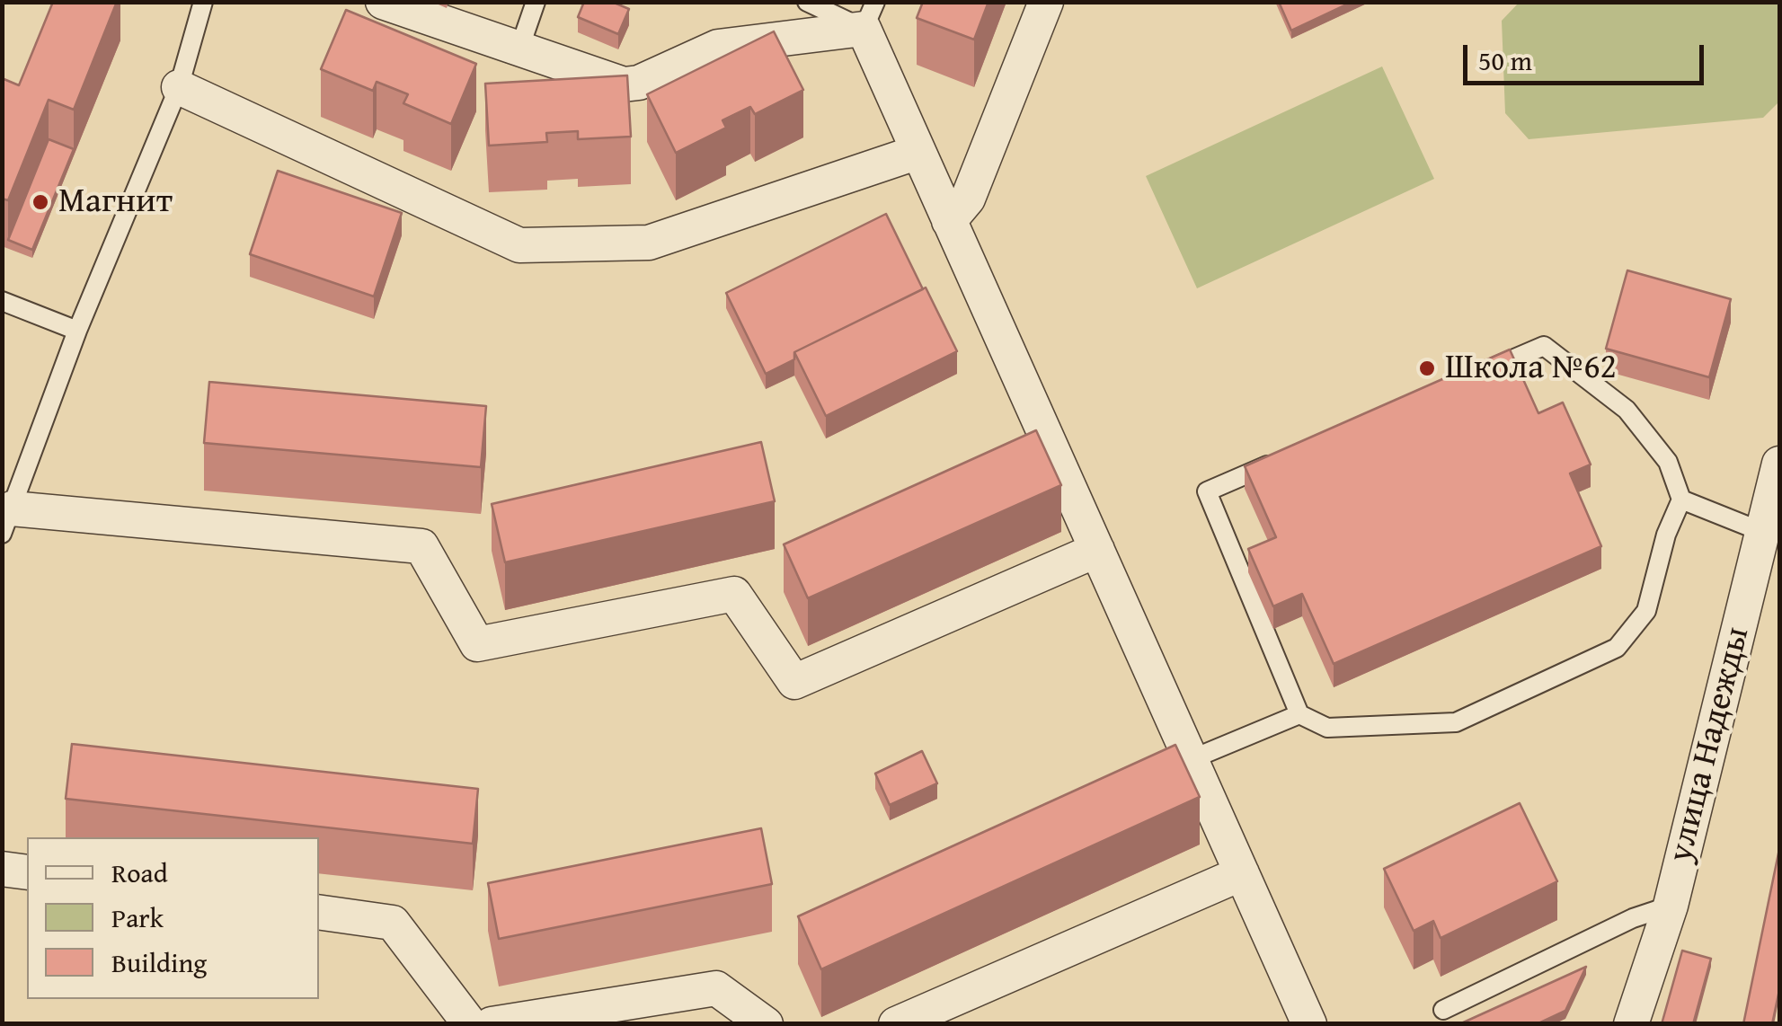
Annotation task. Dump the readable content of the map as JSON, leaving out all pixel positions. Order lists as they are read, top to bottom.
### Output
{
  "streets": {
    "street": ["улица Надежды"]
  },
  "places": ["Магнит", "Школа №62"],
  "legend": ["Road", "Park", "Building"],
  "scale_bar": "50 m"
}
